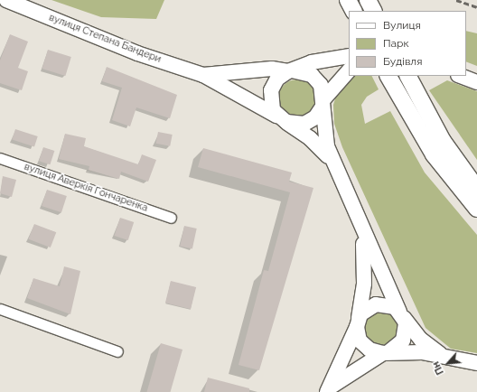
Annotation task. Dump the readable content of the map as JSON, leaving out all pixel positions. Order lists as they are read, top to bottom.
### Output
{
  "streets": {
    "main road": ["вулиця Степана Бандери"],
    "street": ["вулиця Аверкія Гончаренка"]
  },
  "legend": ["Вулиця", "Парк", "Будівля"],
  "north": "bottom left"
}
